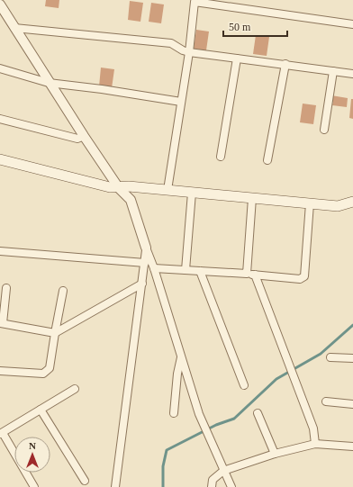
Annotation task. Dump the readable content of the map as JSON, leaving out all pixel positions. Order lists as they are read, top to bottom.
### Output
{
  "scale_bar": "50 m",
  "north": "top"
}
